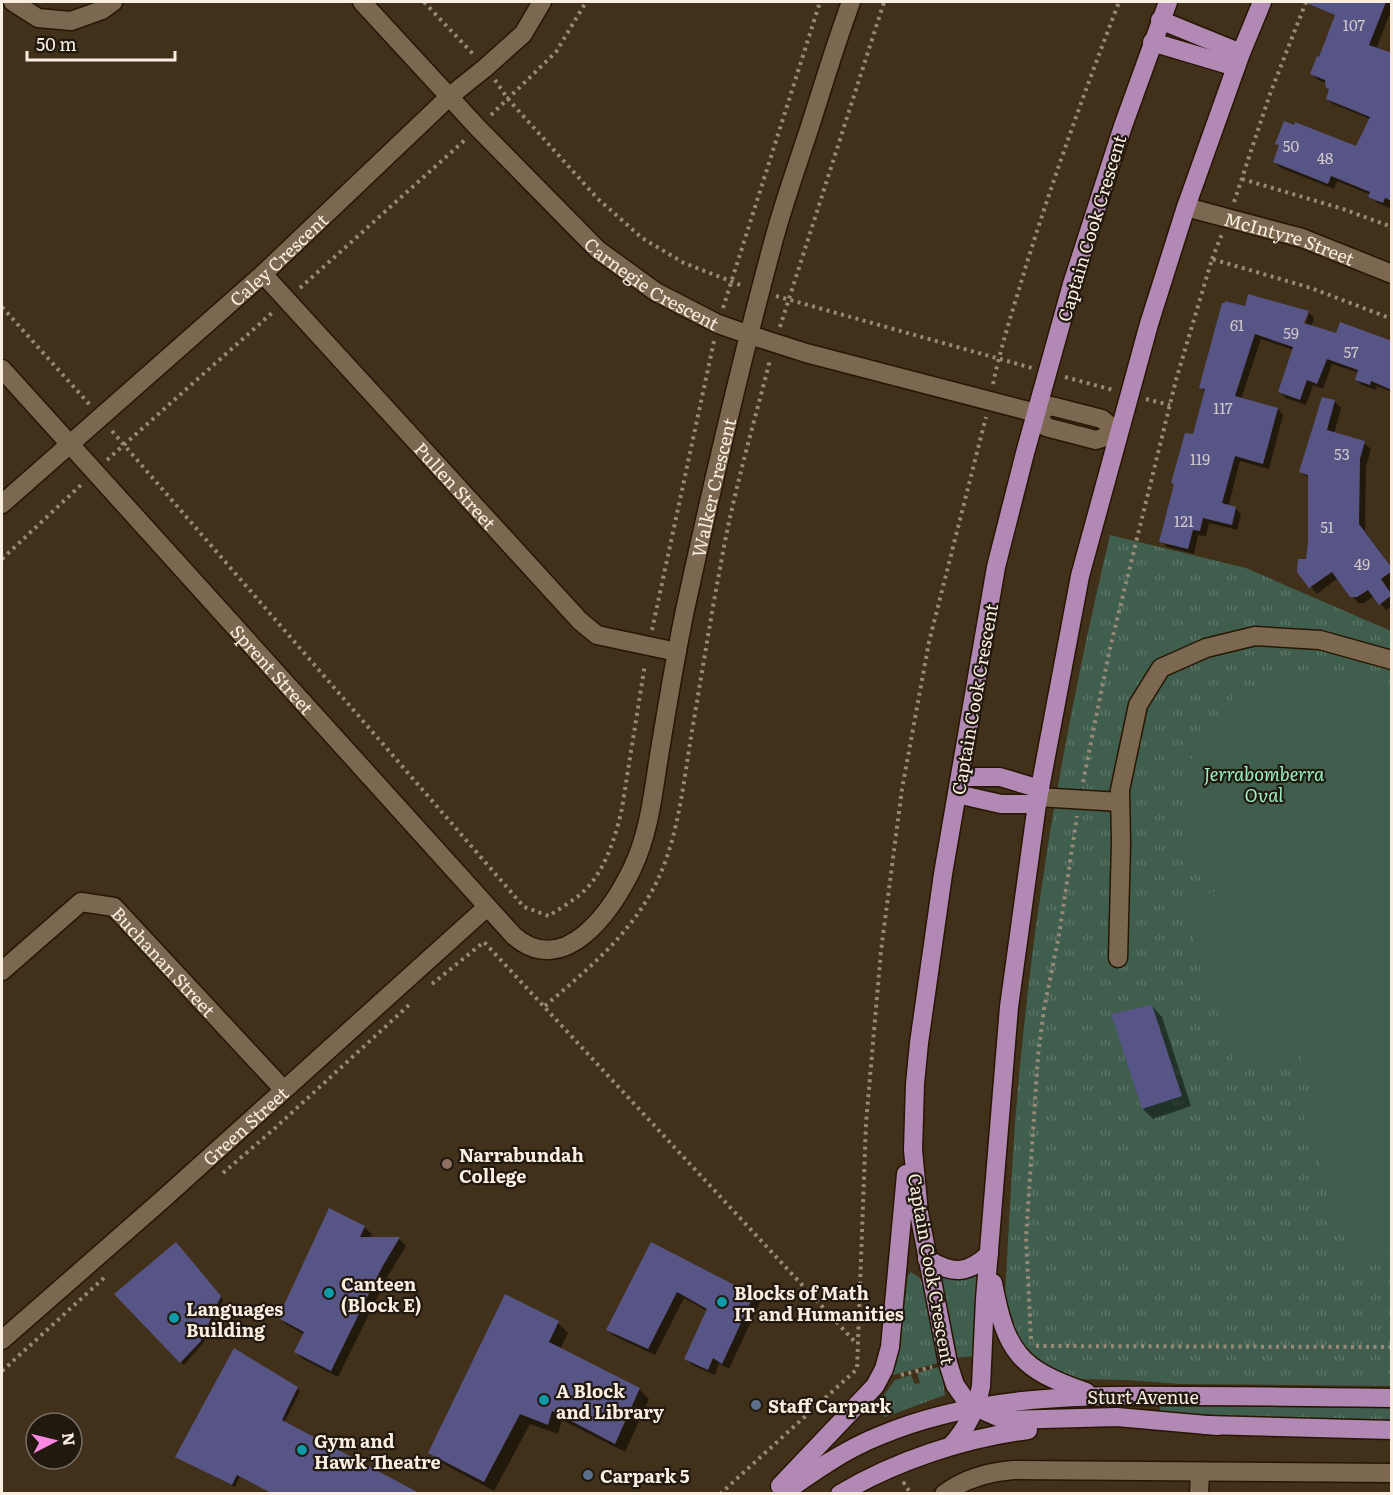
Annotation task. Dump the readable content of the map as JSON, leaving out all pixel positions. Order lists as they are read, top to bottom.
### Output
{
  "streets": {
    "main road": ["Captain Cook Crescent", "Sturt Avenue"],
    "street": [
      "McIntyre Street",
      "Caley Crescent",
      "Carnegie Crescent",
      "Pullen Street",
      "Walker Crescent",
      "Sprent Street",
      "Buchanan Street",
      "Green Street"
    ]
  },
  "crossings": [
    ["Captain Cook Crescent", "McIntyre Street"],
    ["Captain Cook Crescent", "Carnegie Crescent"],
    ["Captain Cook Crescent", "Sturt Avenue"],
    ["Caley Crescent", "Carnegie Crescent"],
    ["Caley Crescent", "Pullen Street"],
    ["Caley Crescent", "Sprent Street"],
    ["Carnegie Crescent", "Walker Crescent"],
    ["Pullen Street", "Walker Crescent"],
    ["Walker Crescent", "Sprent Street"],
    ["Sprent Street", "Green Street"],
    ["Buchanan Street", "Green Street"]
  ],
  "parks": ["Jerrabomberra Oval"],
  "places": [
    "Narrabundah College",
    "Canteen (Block E)",
    "Blocks of Math IT and Humanities",
    "Languages Building",
    "A Block and Library",
    "Staff Carpark",
    "Gym and Hawk Theatre",
    "Carpark 5"
  ],
  "house_numbers": [
    "107",
    "50",
    "48",
    "61",
    "59",
    "57",
    "117",
    "53",
    "119",
    "121",
    "51",
    "49"
  ],
  "scale_bar": "50 m",
  "north": "right"
}
